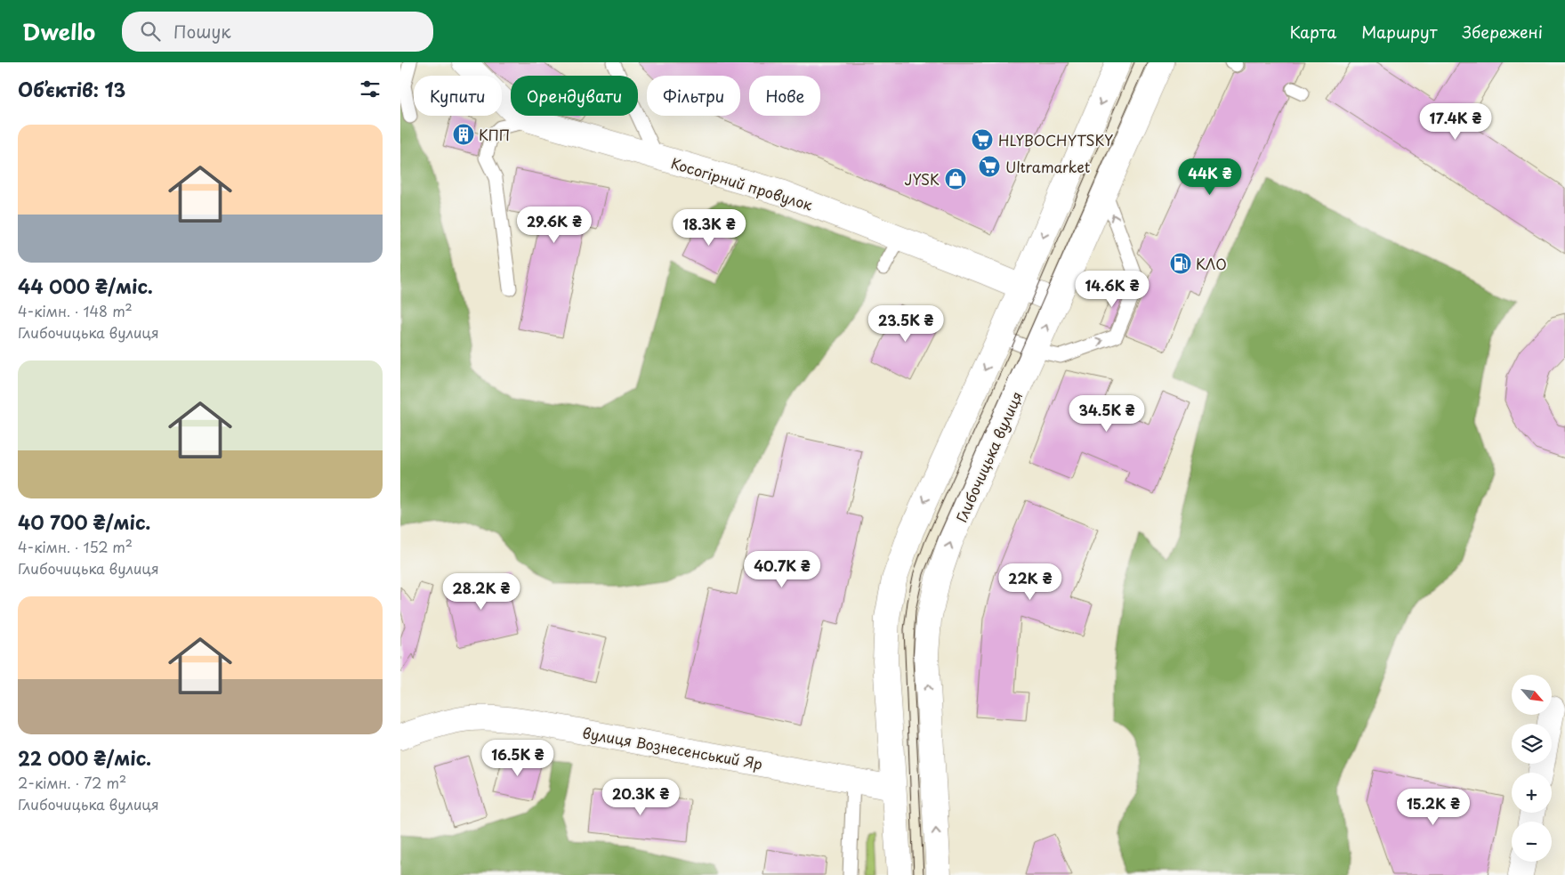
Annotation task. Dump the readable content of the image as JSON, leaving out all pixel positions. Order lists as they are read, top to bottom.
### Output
{
  "streets": {
    "main road": ["Косогірний провулок", "Глибочицька вулиця", "вулиця Вознесенський Яр"]
  },
  "crossings": [
    ["Косогірний провулок", "Глибочицька вулиця"]
  ],
  "places": {
    "building": ["КПП"],
    "supermarket": ["HLYBOCHYTSKY", "Ultramarket"],
    "shop": ["JYSK"],
    "fuel station": ["КЛО"]
  },
  "north": "bottom right",
  "page": {
    "header": "Dwello",
    "search": "Пошук",
    "nav": ["Карта", "Маршрут", "Збережені"],
    "heading": "Об’єктів: 13",
    "chip": [
      "Купити",
      "Орендувати",
      "Фільтри",
      "Нове"
    ],
    "price": [
      "17.4K ₴",
      "44K ₴",
      "29.6K ₴",
      "18.3K ₴",
      "14.6K ₴",
      "23.5K ₴",
      "34.5K ₴",
      "40.7K ₴",
      "22K ₴",
      "28.2K ₴",
      "16.5K ₴",
      "20.3K ₴",
      "15.2K ₴"
    ],
    "list": [
      {
        "name": "44 000 ₴/міс.",
        "note": "4-кімн. · 148 m² · Глибочицька вулиця"
      },
      {
        "name": "40 700 ₴/міс.",
        "note": "4-кімн. · 152 m² · Глибочицька вулиця"
      },
      {
        "name": "22 000 ₴/міс.",
        "note": "2-кімн. · 72 m² · Глибочицька вулиця"
      }
    ],
    "map_buttons": ["+", "−"]
  }
}
